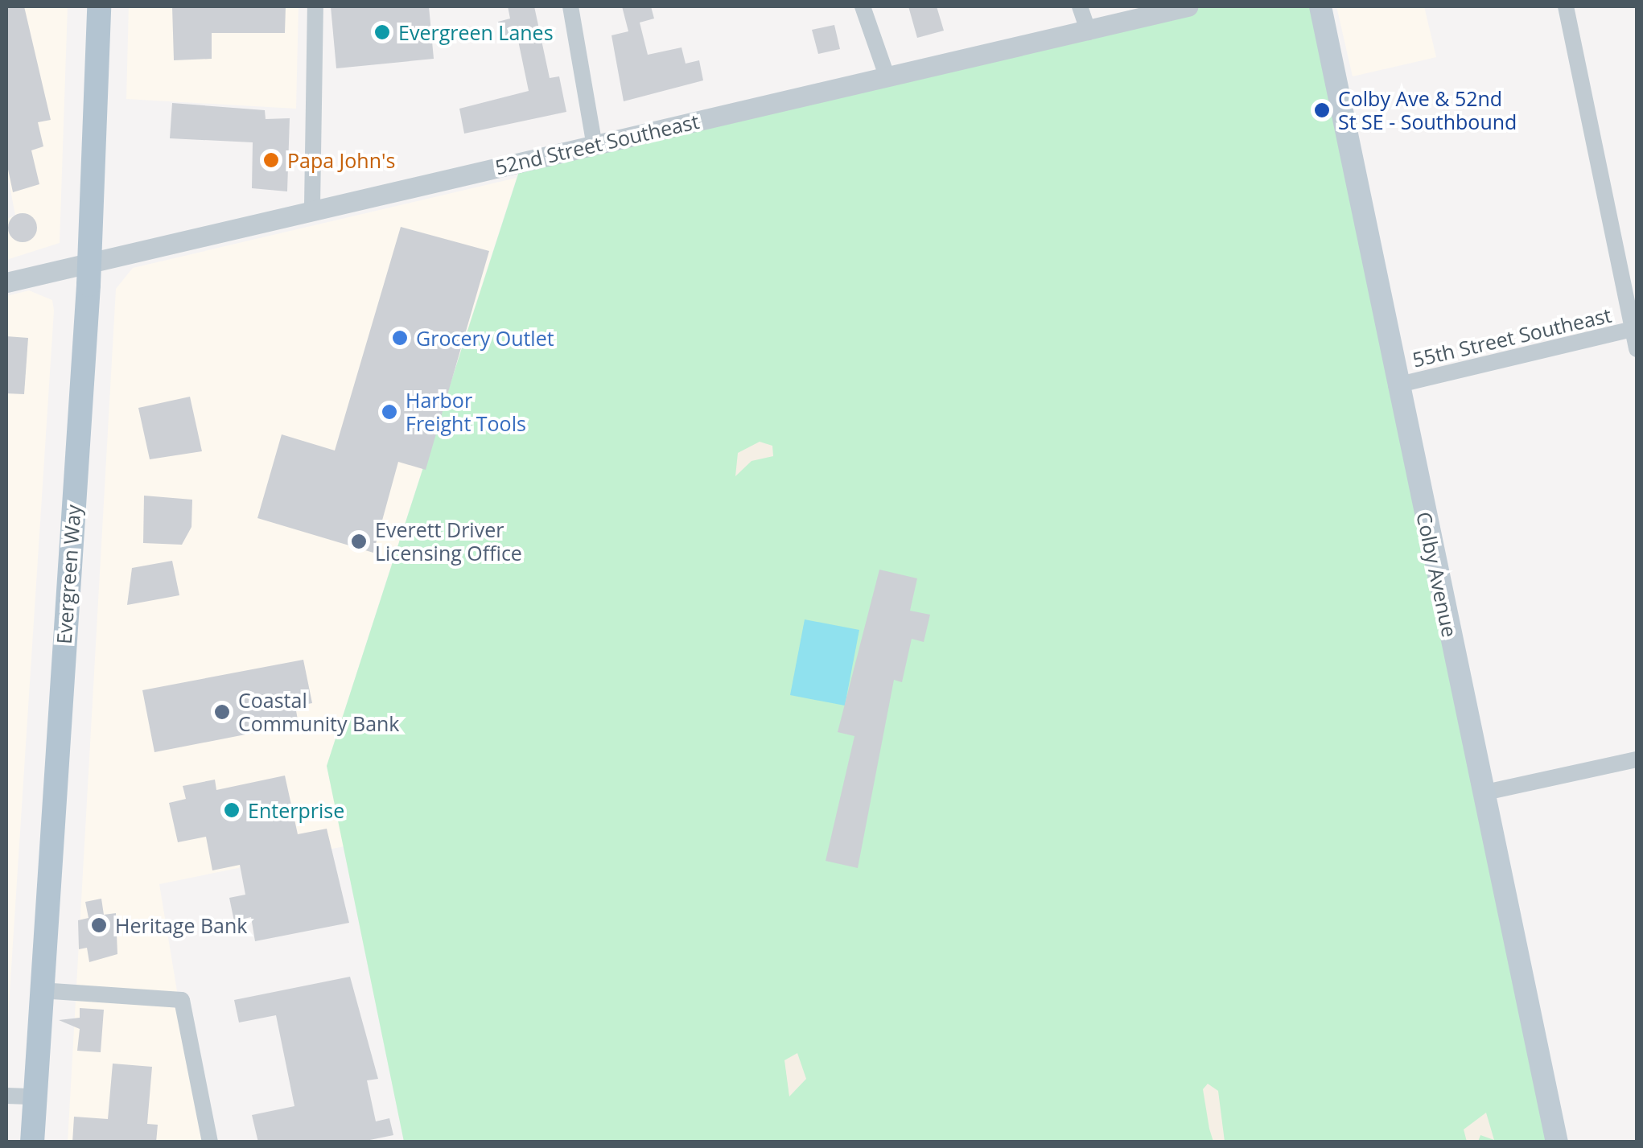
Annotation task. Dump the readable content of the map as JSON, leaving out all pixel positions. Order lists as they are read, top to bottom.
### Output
{
  "streets": {
    "main road": ["Evergreen Way", "Colby Avenue"],
    "street": ["52nd Street Southeast", "55th Street Southeast"]
  },
  "crossings": [
    ["52nd Street Southeast", "Evergreen Way"],
    ["55th Street Southeast", "Colby Avenue"]
  ],
  "places": [
    "Evergreen Lanes",
    "Colby Ave & 52nd St SE - Southbound",
    "Papa John's",
    "Grocery Outlet",
    "Harbor Freight Tools",
    "Everett Driver Licensing Office",
    "Coastal Community Bank",
    "Enterprise",
    "Heritage Bank"
  ]
}
